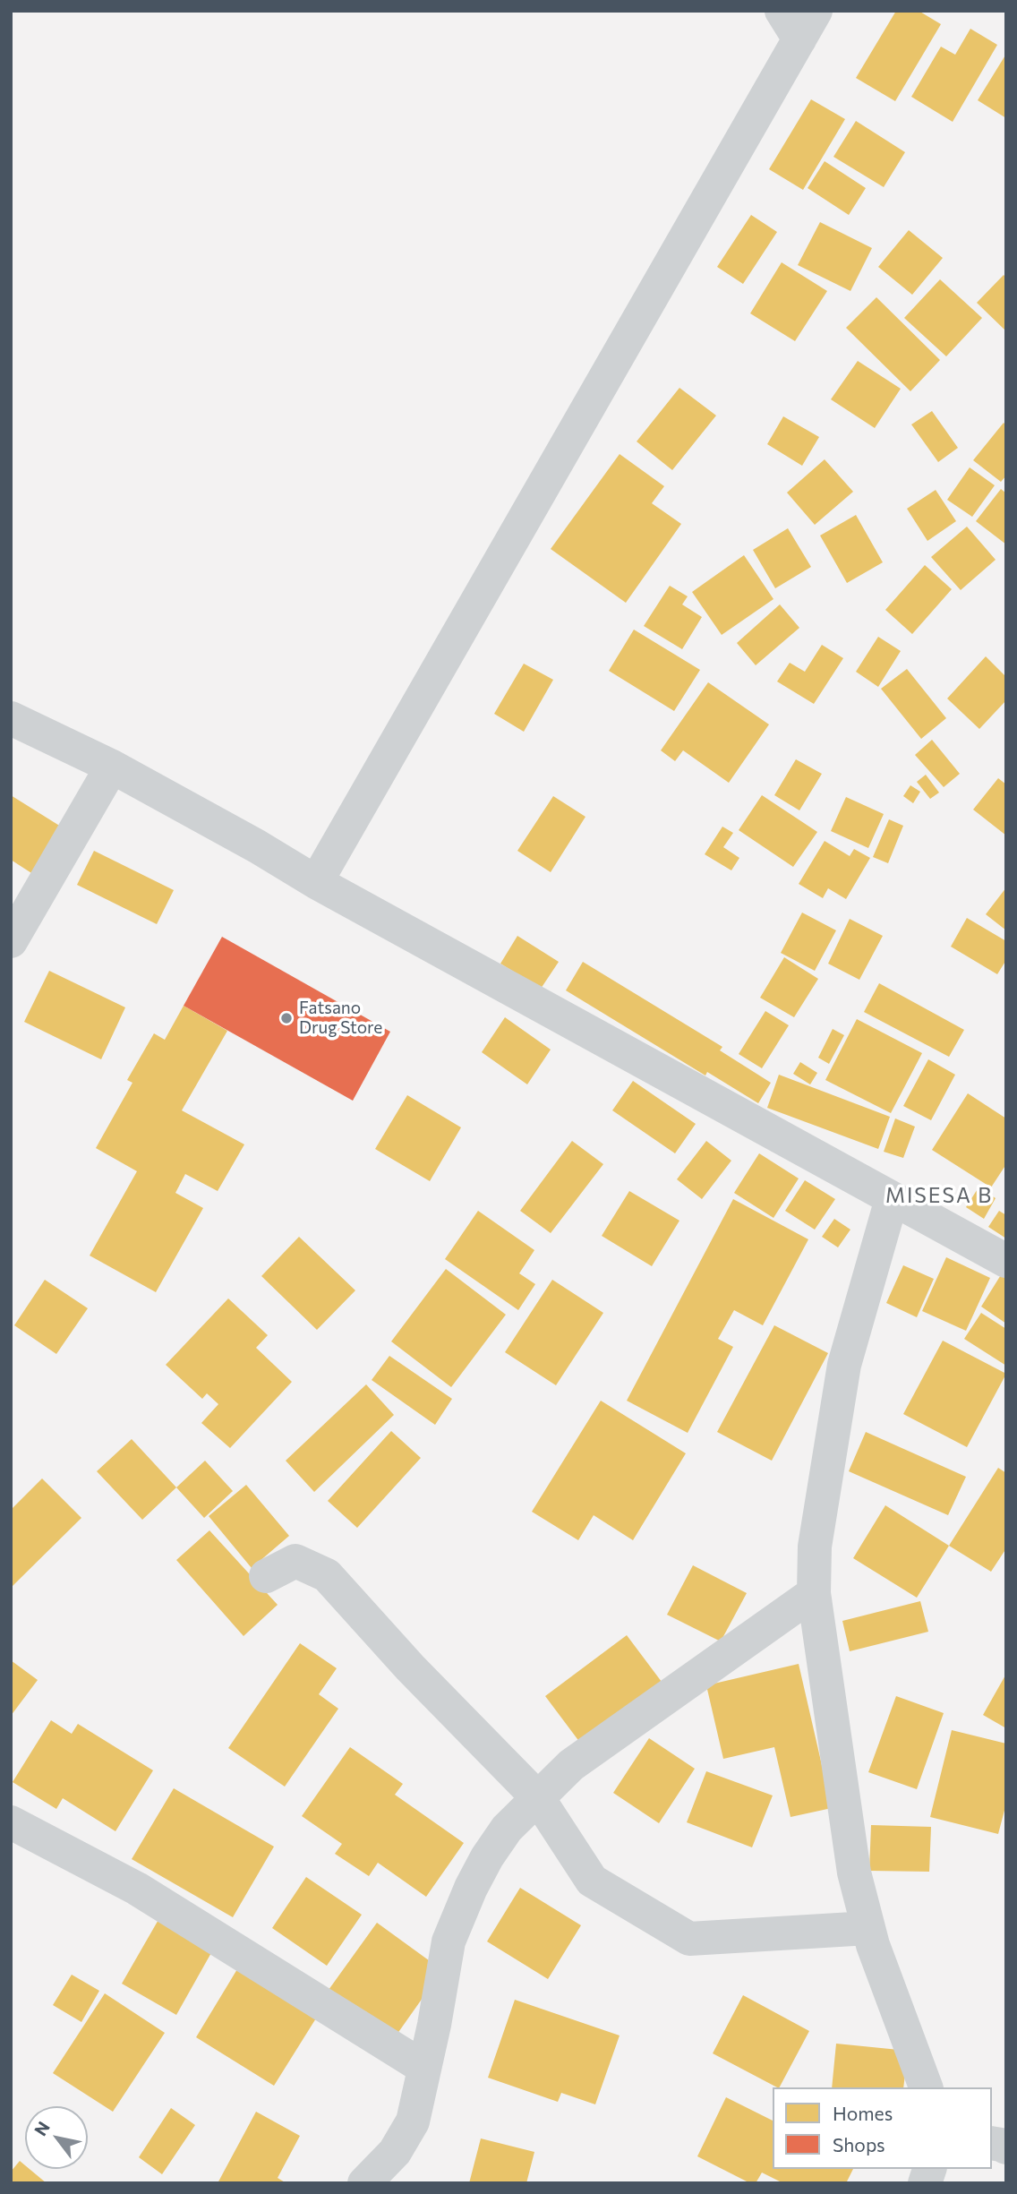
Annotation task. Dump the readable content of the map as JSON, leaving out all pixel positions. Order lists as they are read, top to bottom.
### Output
{
  "districts": ["MISESA B"],
  "places": ["Fatsano Drug Store"],
  "legend": ["Homes", "Shops"],
  "north": "top left"
}
